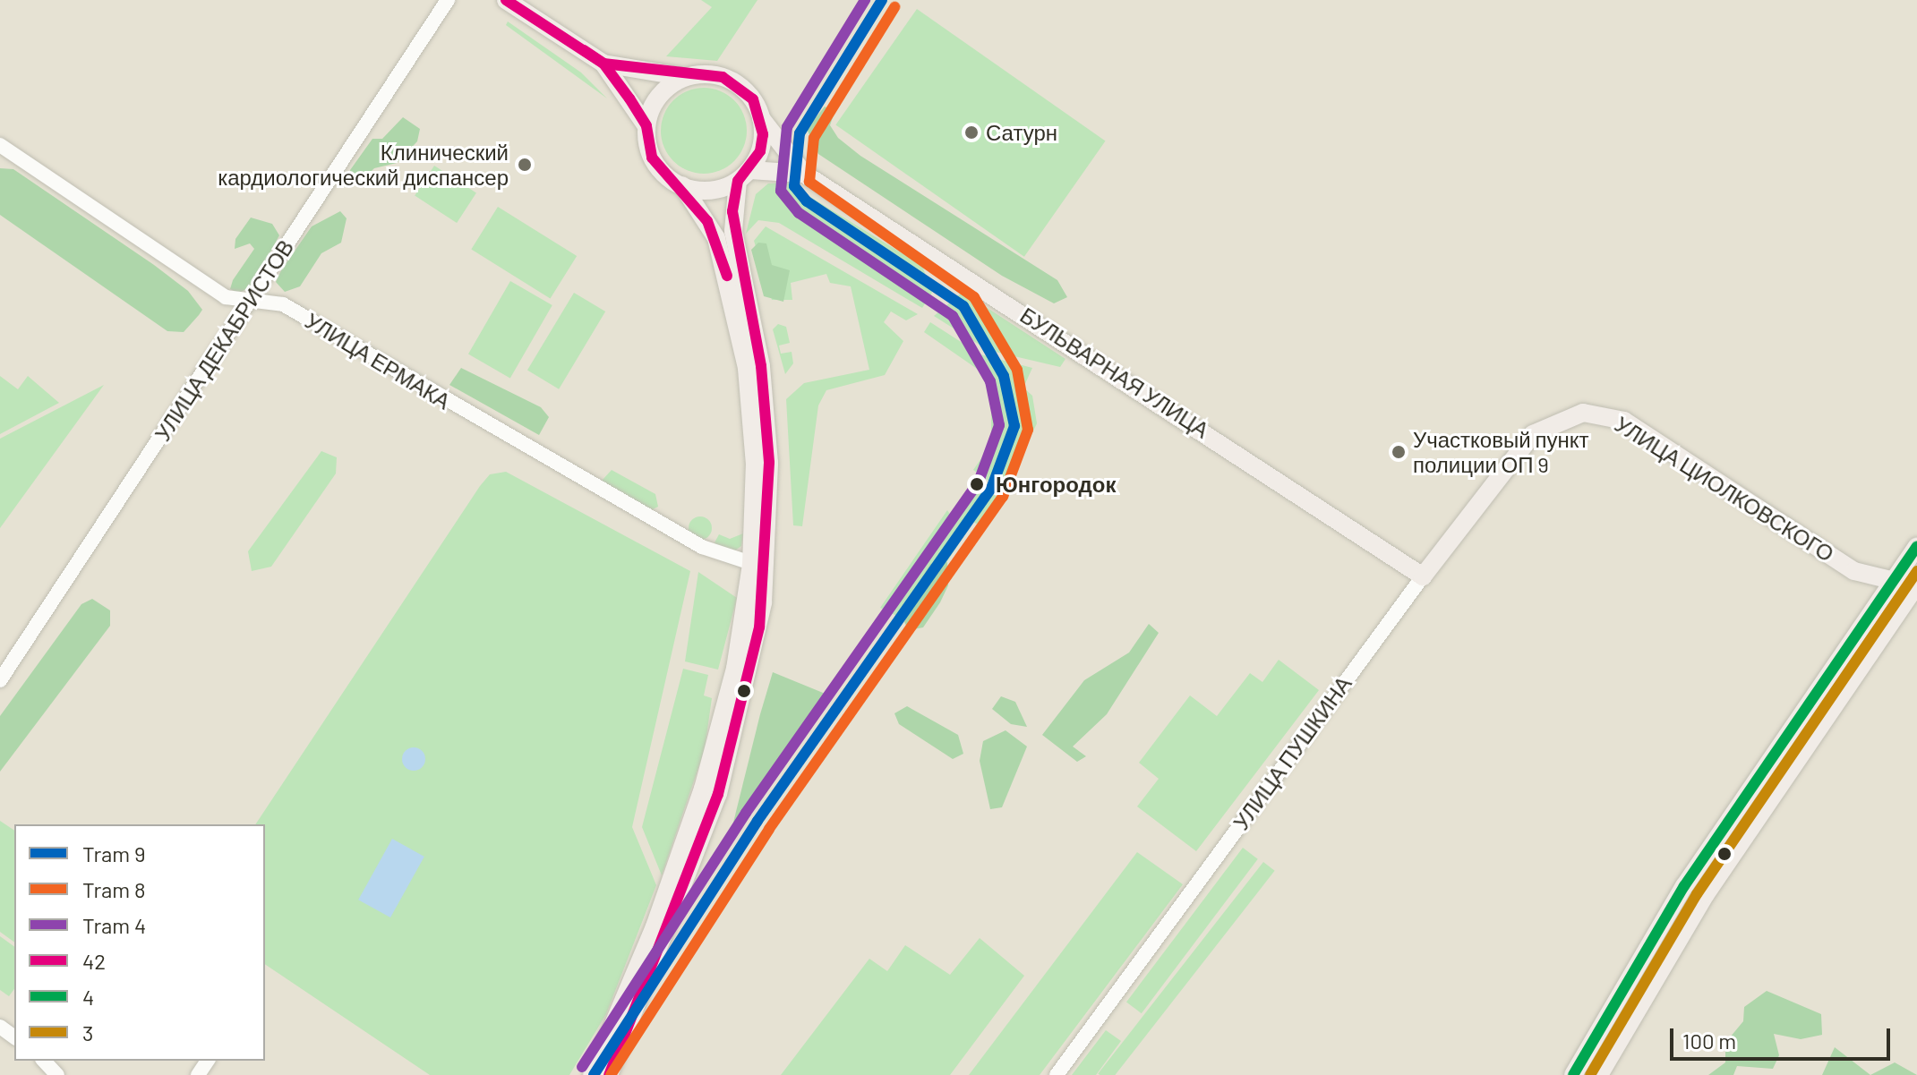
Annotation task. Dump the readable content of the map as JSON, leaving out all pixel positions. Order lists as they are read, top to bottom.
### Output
{
  "streets": {
    "main road": ["БУЛЬВАРНАЯ УЛИЦА", "УЛИЦА ЦИОЛКОВСКОГО", "УЛИЦА ПУШКИНА"],
    "street": ["УЛИЦА ДЕКАБРИСТОВ", "УЛИЦА ЕРМАКА"]
  },
  "crossings": [
    ["УЛИЦА ДЕКАБРИСТОВ", "УЛИЦА ЕРМАКА"],
    ["БУЛЬВАРНАЯ УЛИЦА", "УЛИЦА ПУШКИНА"],
    ["УЛИЦА ЦИОЛКОВСКОГО", "УЛИЦА ПУШКИНА"]
  ],
  "places": [
    "Сатурн",
    "Клинический кардиологический диспансер",
    "Участковый пункт полиции ОП 9",
    "Юнгородок"
  ],
  "lines": [
    "tram line 9",
    "tram line 4",
    "transit line 42",
    "tram line 8",
    "transit line 4",
    "transit line 3"
  ],
  "legend": [
    "Tram 9",
    "Tram 8",
    "Tram 4",
    "42",
    "4",
    "3"
  ],
  "scale_bar": "100 m"
}
